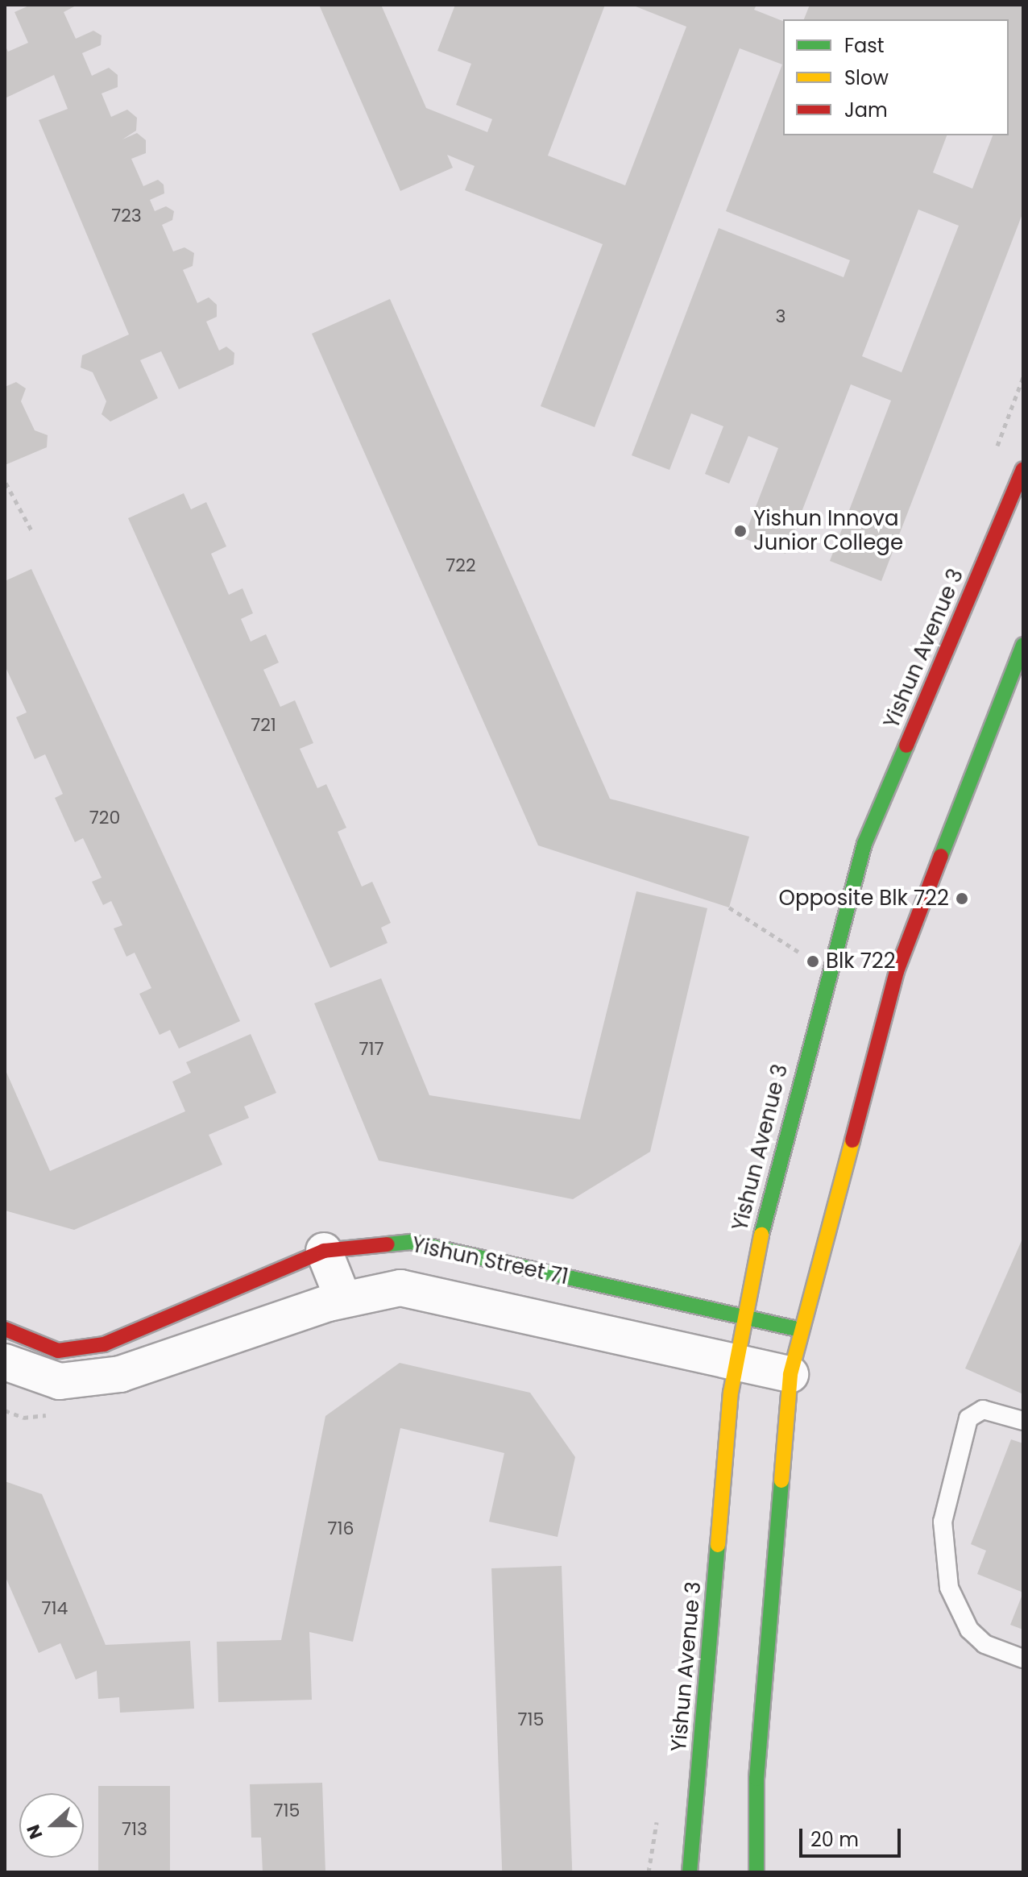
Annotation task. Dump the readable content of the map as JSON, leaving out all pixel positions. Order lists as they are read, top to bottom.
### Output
{
  "streets": {
    "main road": ["Yishun Avenue 3", "Yishun Street 71"]
  },
  "crossings": [
    ["Yishun Avenue 3", "Yishun Street 71"]
  ],
  "places": ["Yishun Innova Junior College", "Opposite Blk 722", "Blk 722"],
  "house_numbers": [
    "723",
    "3",
    "722",
    "721",
    "720",
    "717",
    "716",
    "714",
    "715",
    "715",
    "713"
  ],
  "legend": ["Fast", "Slow", "Jam"],
  "scale_bar": "20 m",
  "north": "left"
}
